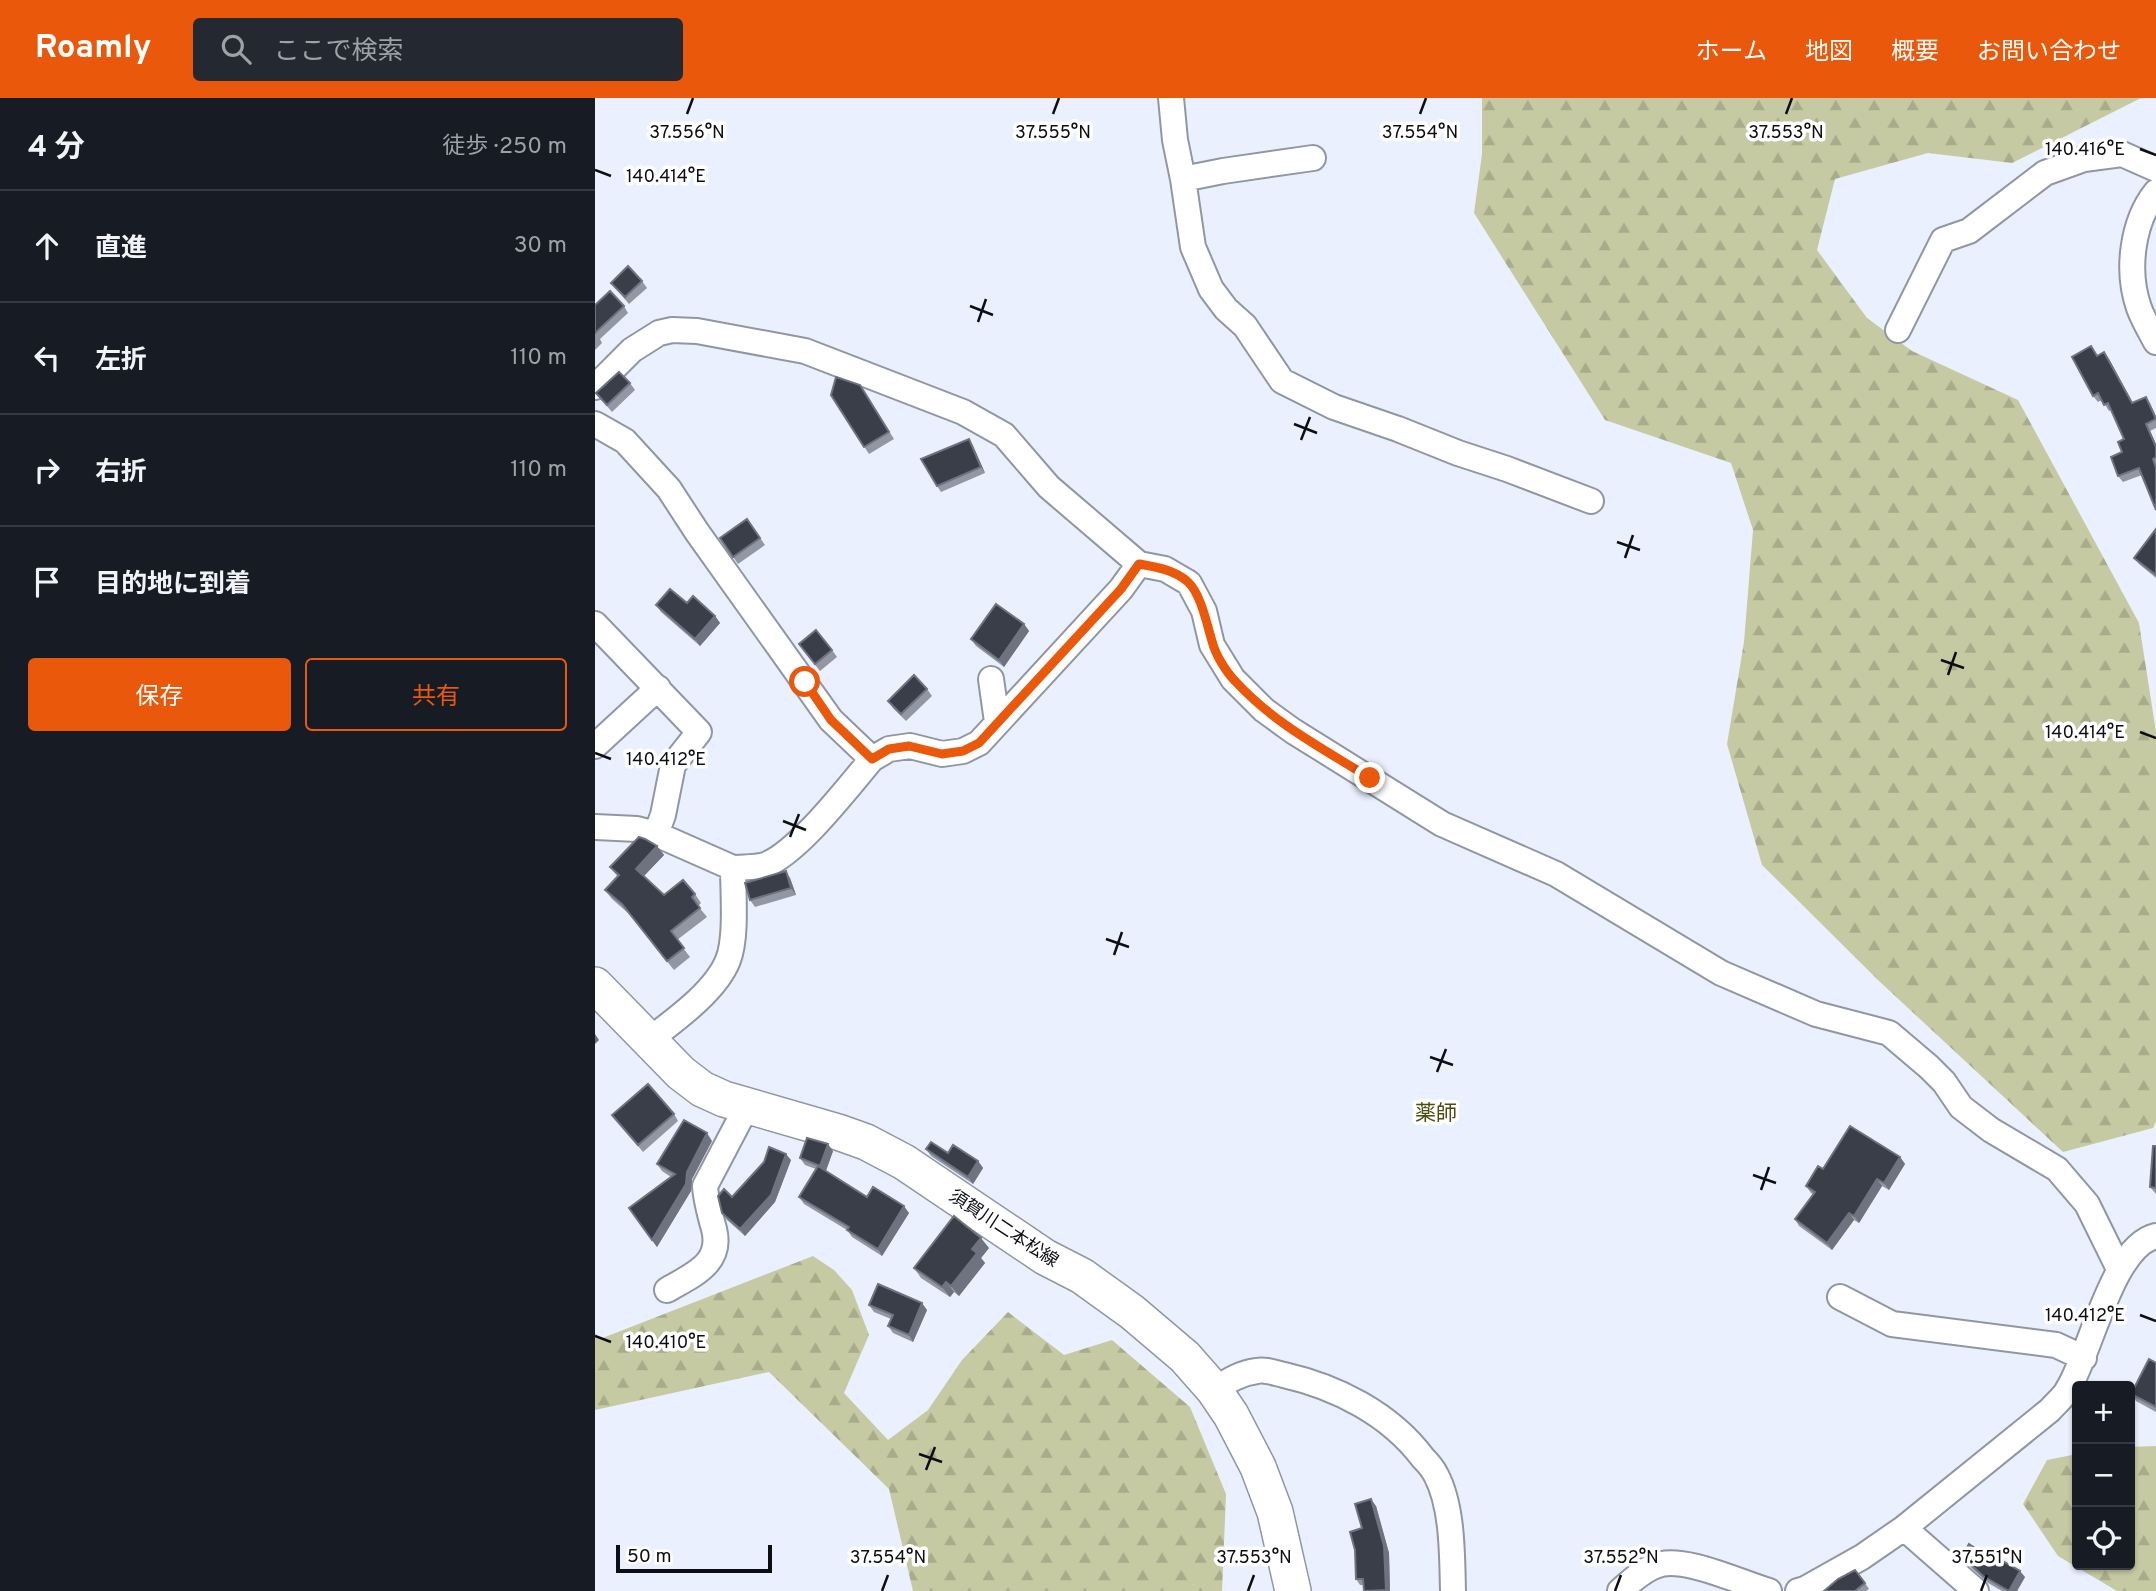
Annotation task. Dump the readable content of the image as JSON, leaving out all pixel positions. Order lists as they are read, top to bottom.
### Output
{
  "streets": {
    "main road": ["須賀川二本松線"]
  },
  "districts": ["薬師"],
  "scale_bar": "50 m",
  "page": {
    "header": "Roamly",
    "search": "ここで検索",
    "nav": [
      "ホーム",
      "地図",
      "概要",
      "お問い合わせ"
    ],
    "heading": ["4 分", "徒歩 · 250 m"],
    "list": [
      ["直進", "30 m"],
      ["左折", "110 m"],
      ["右折", "110 m"],
      "目的地に到着"
    ],
    "buttons": ["保存", "共有"],
    "map_buttons": ["+", "−"],
    "scale": "50 m"
  },
  "coordinates": [
    "37.555°N",
    "37.554°N",
    "37.553°N",
    "37.556°N",
    "140.416°E",
    "140.414°E",
    "140.412°E",
    "140.410°E",
    "37.552°N",
    "37.551°N"
  ]
}
